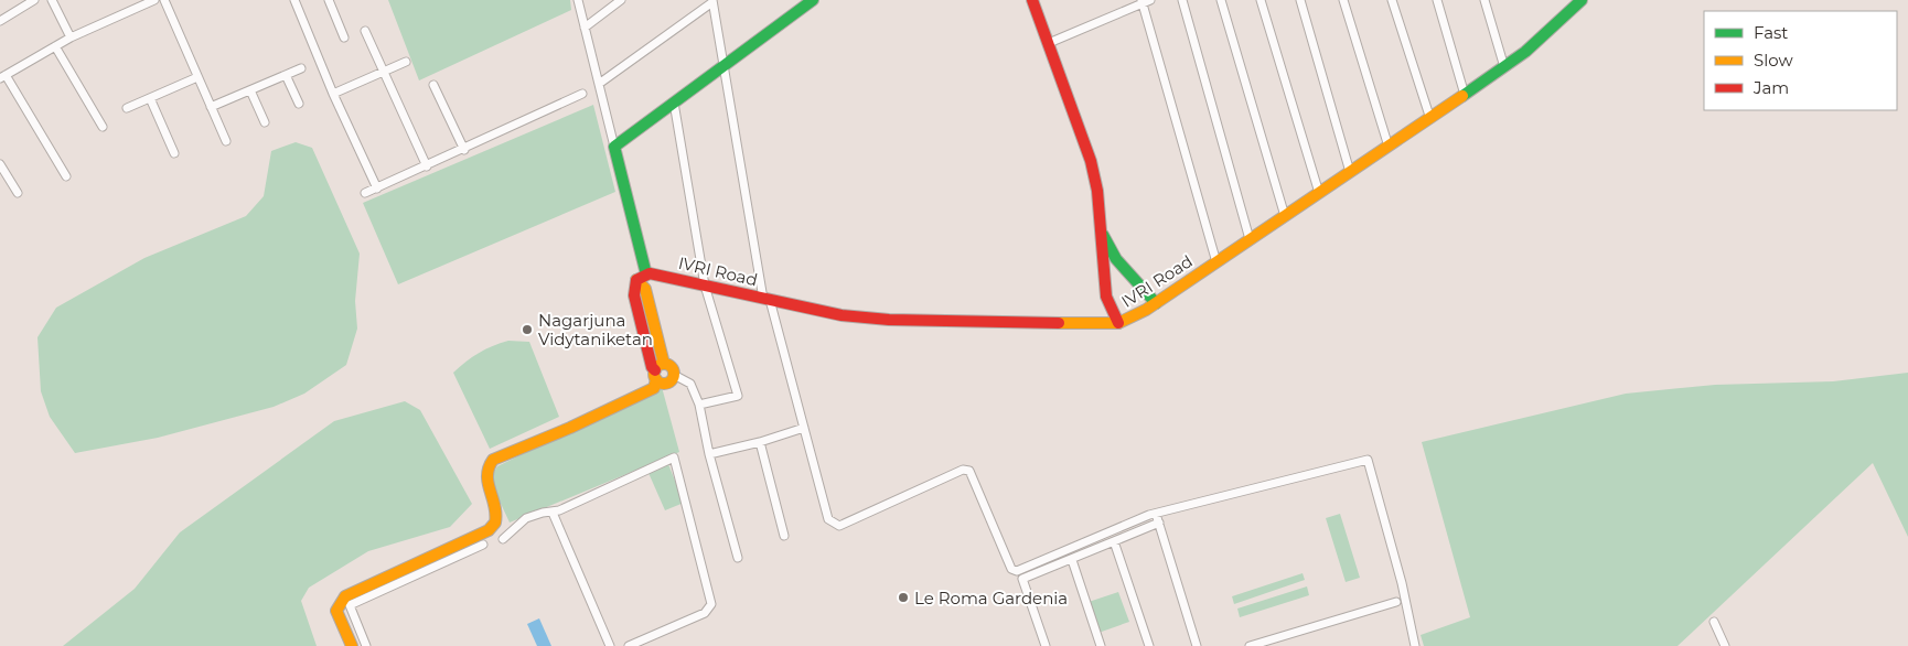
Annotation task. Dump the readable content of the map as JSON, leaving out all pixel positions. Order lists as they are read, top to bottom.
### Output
{
  "streets": {
    "street": ["IVRI Road"]
  },
  "places": ["Nagarjuna Vidytaniketan", "Le Roma Gardenia"],
  "legend": ["Fast", "Slow", "Jam"]
}
